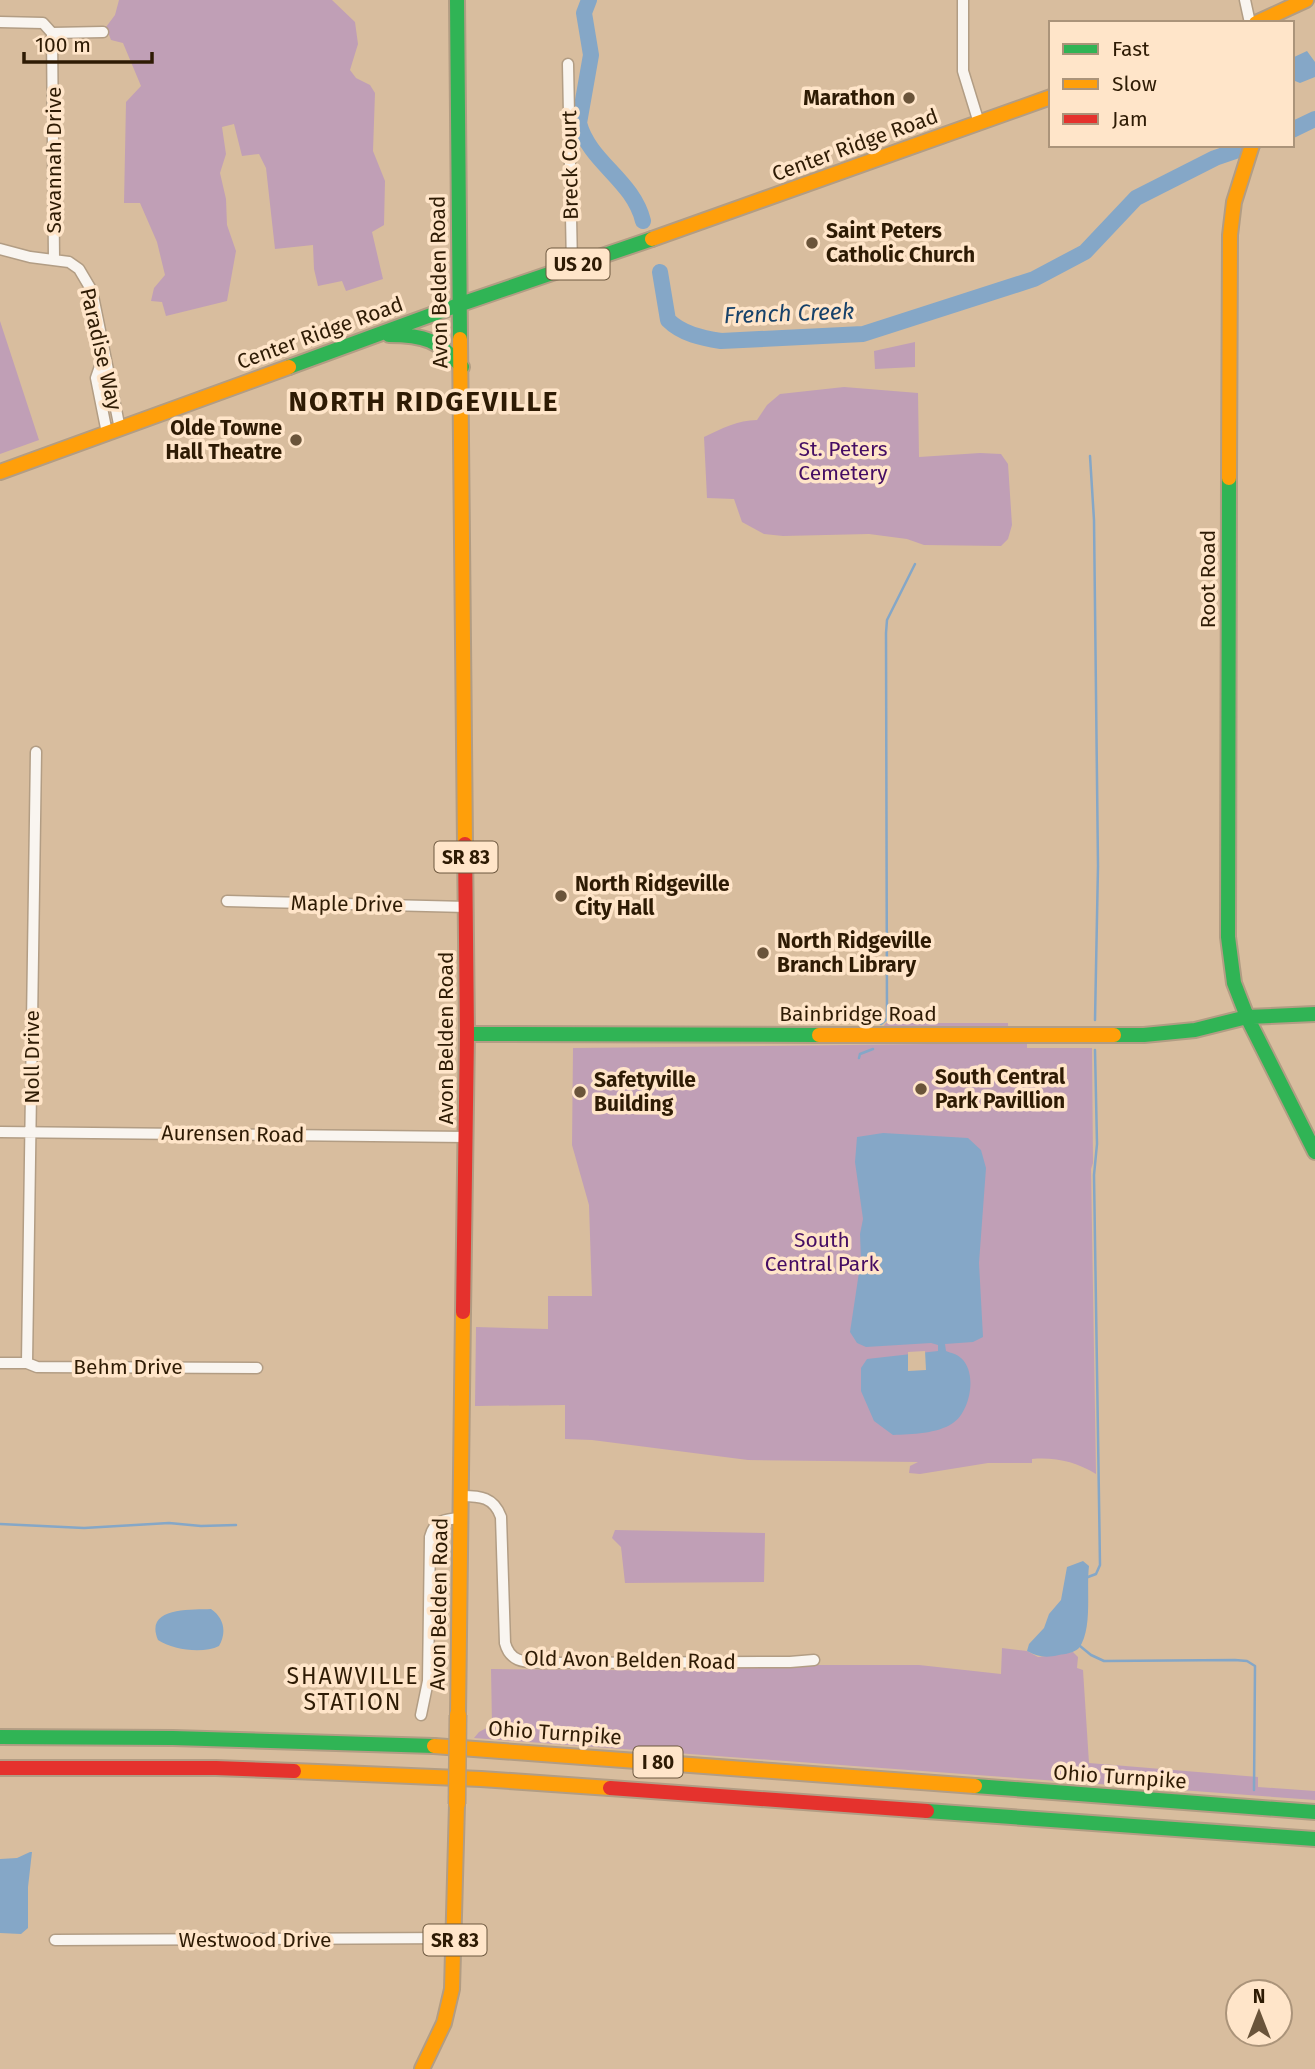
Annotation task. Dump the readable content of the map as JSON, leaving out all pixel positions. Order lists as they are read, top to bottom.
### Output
{
  "streets": {
    "main road": [
      "Center Ridge Road",
      "US 20",
      "Avon Belden Road",
      "Root Road",
      "SR 83",
      "Bainbridge Road",
      "Ohio Turnpike",
      "I 80"
    ],
    "street": [
      "Savannah Drive",
      "Breck Court",
      "Paradise Way",
      "Maple Drive",
      "Noll Drive",
      "Aurensen Road",
      "Behm Drive",
      "Old Avon Belden Road",
      "Westwood Drive"
    ]
  },
  "crossings": [
    ["Center Ridge Road", "Breck Court"],
    ["Center Ridge Road", "Avon Belden Road"],
    ["Center Ridge Road", "Paradise Way"],
    ["Savannah Drive", "Paradise Way"],
    ["Avon Belden Road", "Maple Drive"],
    ["Avon Belden Road", "Bainbridge Road"],
    ["Avon Belden Road", "Aurensen Road"],
    ["Avon Belden Road", "Old Avon Belden Road"],
    ["Avon Belden Road", "Westwood Drive"],
    ["Root Road", "Bainbridge Road"],
    ["Noll Drive", "Aurensen Road"],
    ["Noll Drive", "Behm Drive"]
  ],
  "districts": ["NORTH RIDGEVILLE", "SHAWVILLE STATION"],
  "water": ["French Creek"],
  "parks": ["St. Peters Cemetery", "South Central Park"],
  "places": [
    "Marathon",
    "Saint Peters Catholic Church",
    "Olde Towne Hall Theatre",
    "North Ridgeville City Hall",
    "North Ridgeville Branch Library",
    "South Central Park Pavillion",
    "Safetyville Building"
  ],
  "legend": ["Fast", "Slow", "Jam"],
  "scale_bar": "100 m",
  "north": "top"
}
